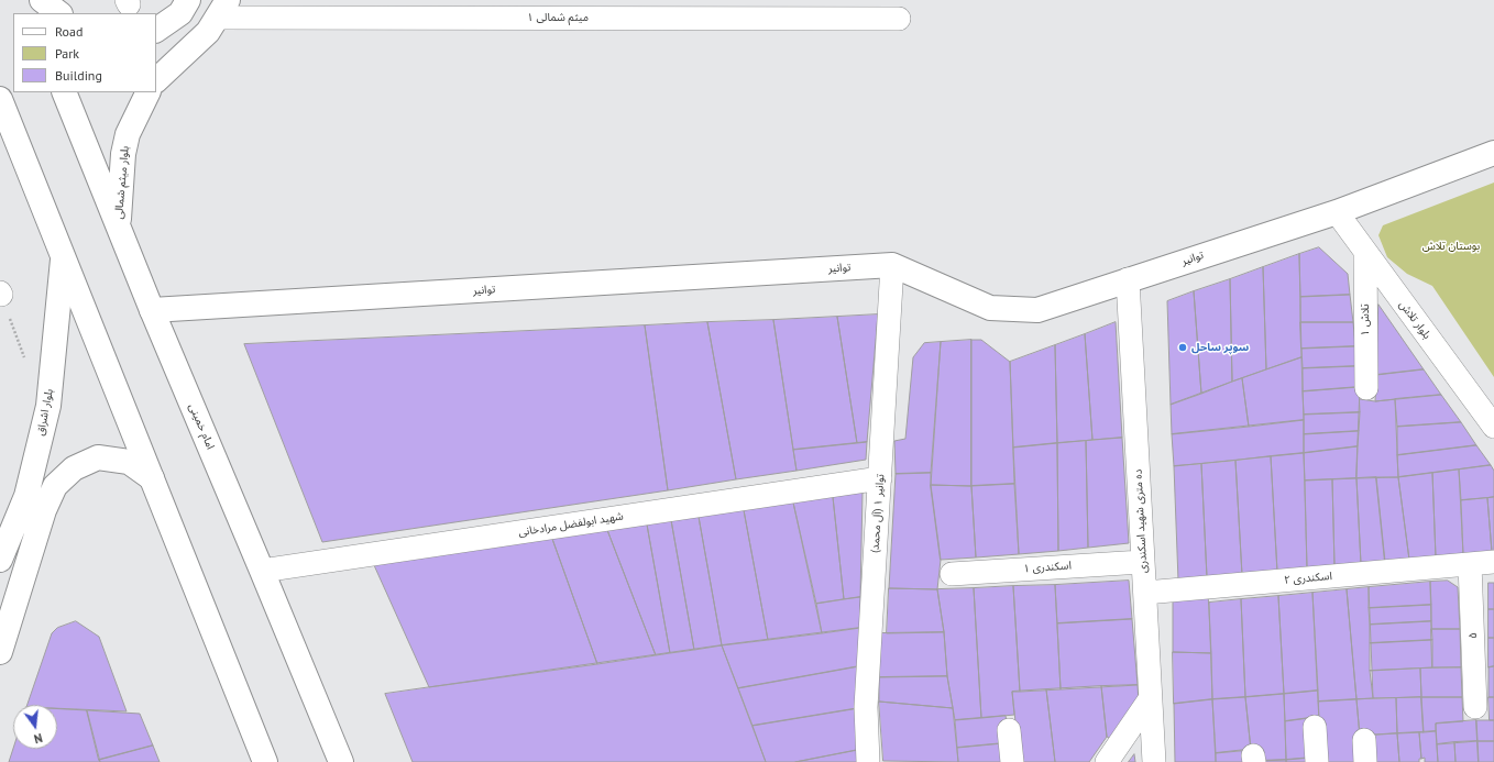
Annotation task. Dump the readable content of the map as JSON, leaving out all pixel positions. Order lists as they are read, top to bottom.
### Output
{
  "streets": {
    "street": [
      "میثم شمالی ۱",
      "بلوار میثم شمالی",
      "توانیر",
      "تلاش ۱",
      "بلوار تلاش",
      "بلوار اشراق",
      "امام خمینی",
      "توانیر ۱ (آل محمد)",
      "ده متری شهید اسکندری",
      "شهید ابولفضل مرادخانی",
      "اسکندری ۱",
      "اسکندری ۲",
      "۵"
    ]
  },
  "crossings": [
    ["بلوار میثم شمالی", "امام خمینی"],
    ["توانیر", "بلوار تلاش"],
    ["توانیر", "امام خمینی"],
    ["توانیر", "توانیر ۱ (آل محمد)"],
    ["توانیر", "ده متری شهید اسکندری"],
    ["تلاش ۱", "بلوار تلاش"],
    ["امام خمینی", "شهید ابولفضل مرادخانی"],
    ["توانیر ۱ (آل محمد)", "شهید ابولفضل مرادخانی"],
    ["ده متری شهید اسکندری", "اسکندری ۱"],
    ["ده متری شهید اسکندری", "اسکندری ۲"],
    ["اسکندری ۲", "۵"]
  ],
  "parks": ["بوستان تلاش"],
  "places": ["سوپر ساحل"],
  "legend": ["Road", "Park", "Building"],
  "north": "bottom"
}
